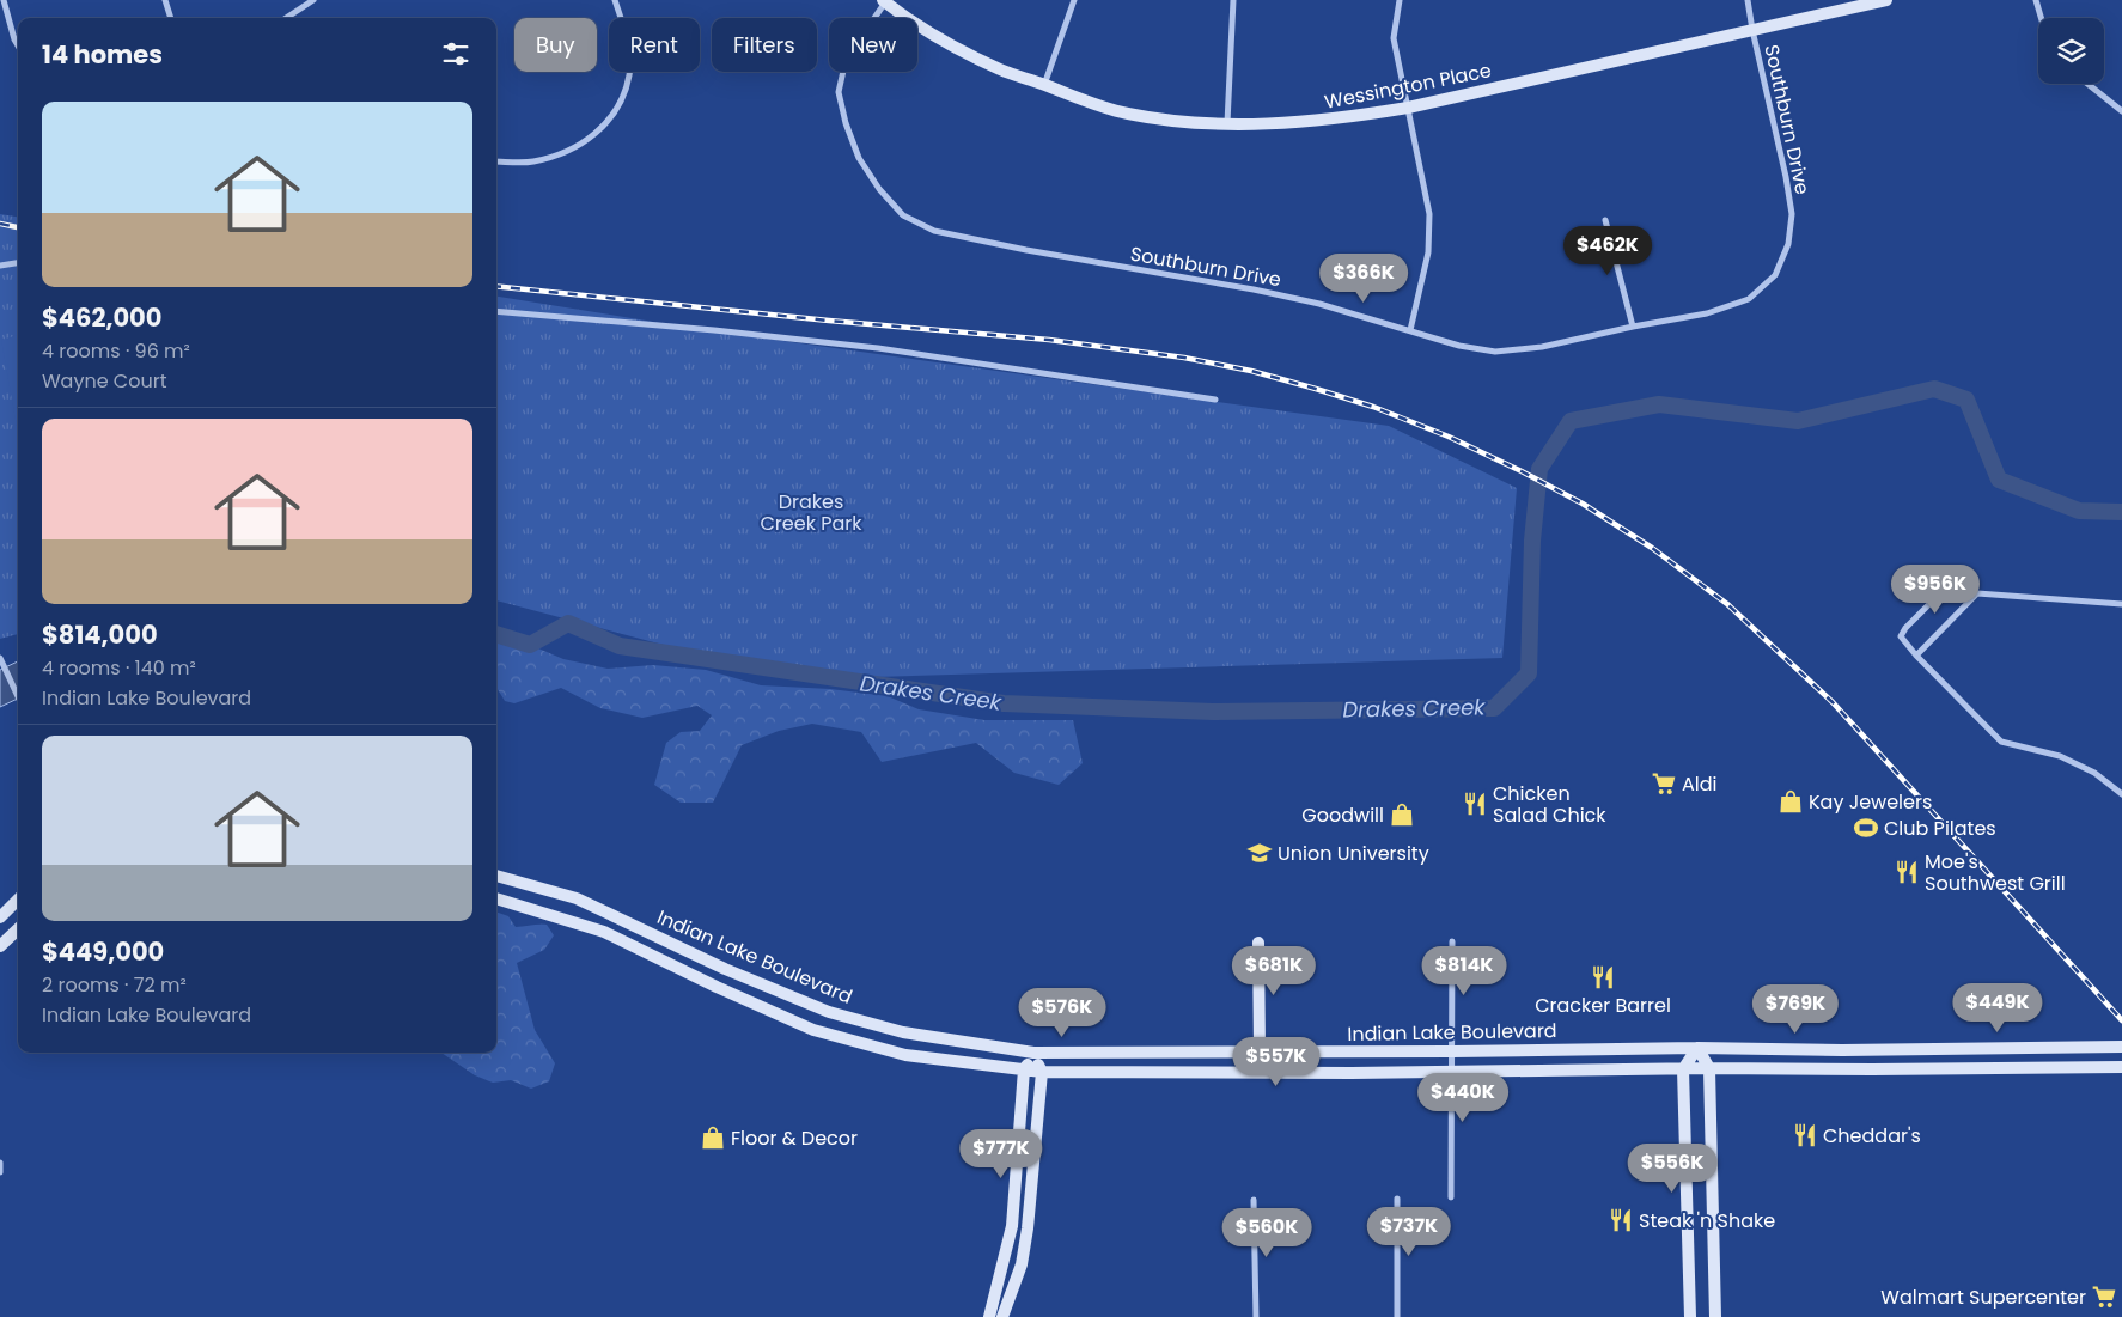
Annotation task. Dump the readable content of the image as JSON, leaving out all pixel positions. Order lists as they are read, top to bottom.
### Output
{
  "streets": {
    "main road": ["Wessington Place", "Indian Lake Boulevard"],
    "street": ["Southburn Drive"]
  },
  "crossings": [
    ["Wessington Place", "Southburn Drive"]
  ],
  "water": ["Drakes Creek"],
  "parks": ["Drakes Creek Park"],
  "places": {
    "supermarket": ["Aldi", "Walmart Supercenter"],
    "shop": ["Kay Jewelers", "Goodwill", "Floor & Decor"],
    "restaurant": [
      "Chicken Salad Chick",
      "Moe's Southwest Grill",
      "Cracker Barrel",
      "Cheddar's",
      "Steak 'n Shake"
    ],
    "sports": ["Club Pilates"],
    "school or university": ["Union University"]
  },
  "page": {
    "chip": [
      "Buy",
      "Rent",
      "Filters",
      "New"
    ],
    "heading": "14 homes",
    "list": [
      {
        "name": "$462,000",
        "note": "4 rooms · 96 m² · Wayne Court"
      },
      {
        "name": "$814,000",
        "note": "4 rooms · 140 m² · Indian Lake Boulevard"
      },
      {
        "name": "$449,000",
        "note": "2 rooms · 72 m² · Indian Lake Boulevard"
      }
    ],
    "price": [
      "$462K",
      "$366K",
      "$956K",
      "$681K",
      "$814K",
      "$449K",
      "$769K",
      "$576K",
      "$557K",
      "$440K",
      "$777K",
      "$556K",
      "$737K",
      "$560K"
    ]
  }
}
